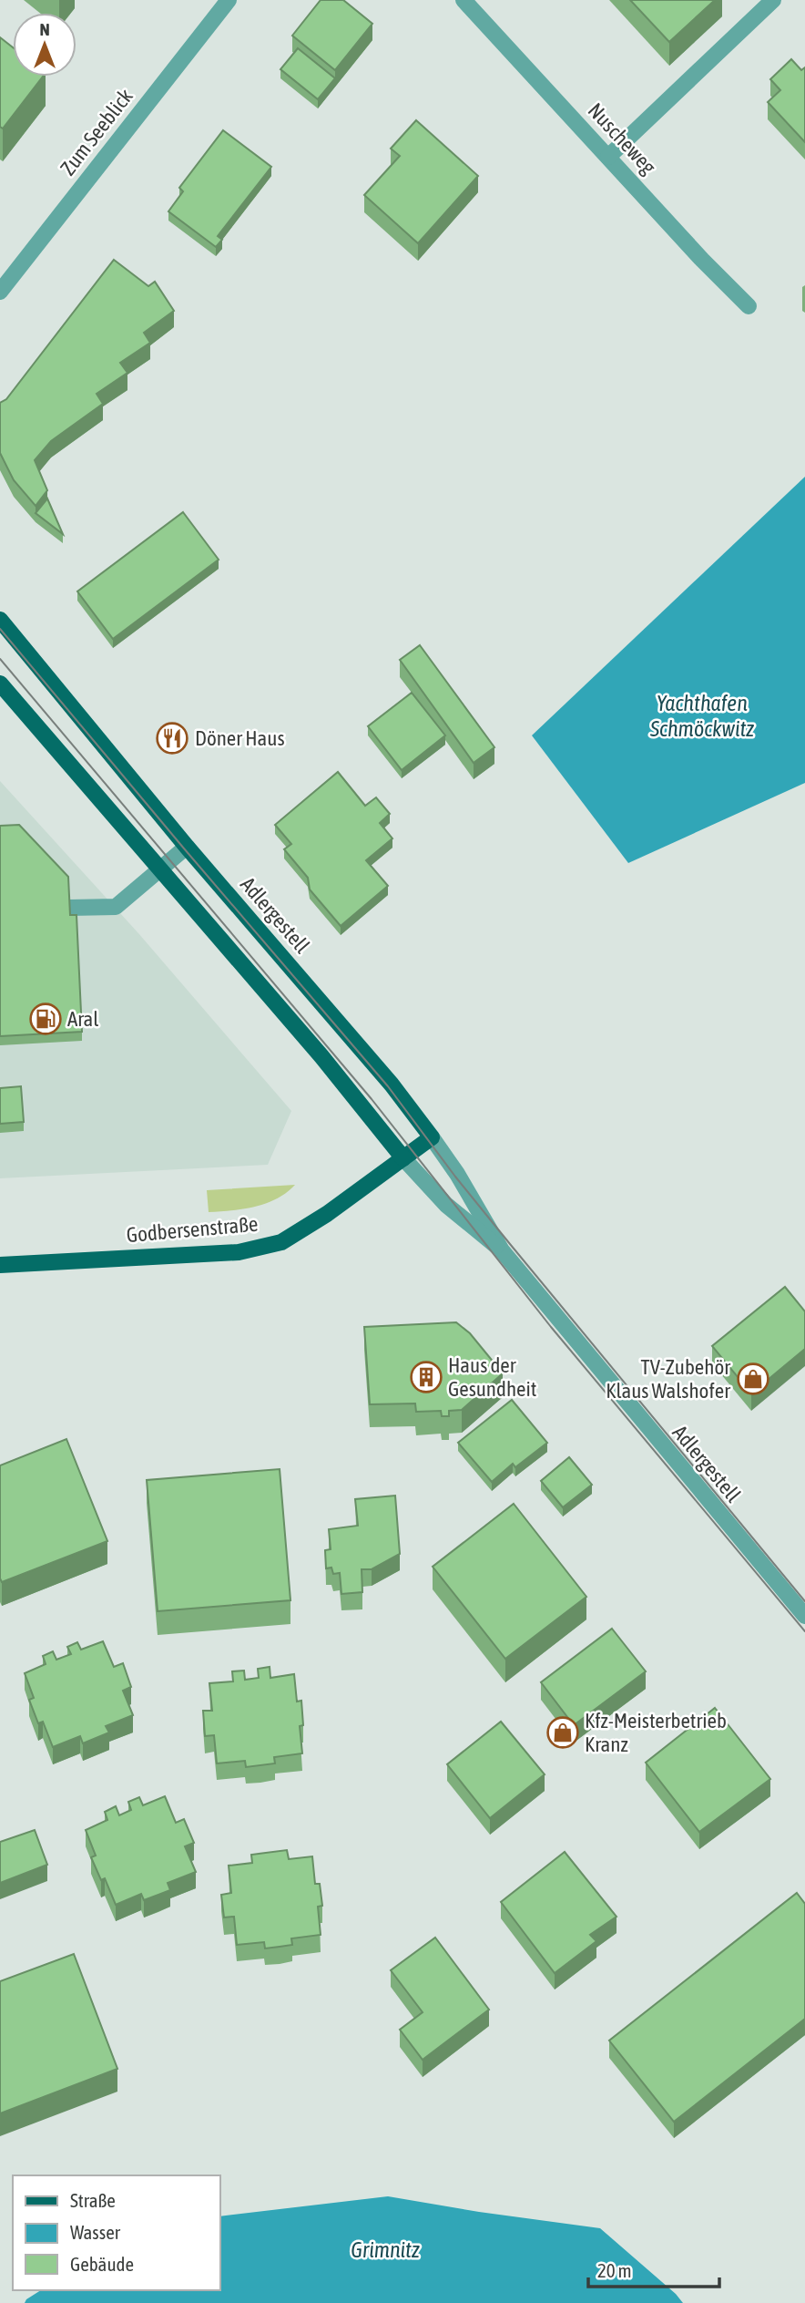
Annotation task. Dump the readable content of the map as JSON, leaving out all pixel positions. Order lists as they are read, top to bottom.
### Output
{
  "streets": {
    "main road": ["Adlergestell", "Godbersenstraße"],
    "street": ["Zum Seeblick", "Nuscheweg"]
  },
  "crossings": [
    ["Adlergestell", "Godbersenstraße"]
  ],
  "water": ["Yachthafen Schmöckwitz", "Grimnitz"],
  "places": {
    "restaurant": ["Döner Haus"],
    "fuel station": ["Aral"],
    "building": ["Haus der Gesundheit"],
    "shop": ["TV-Zubehör Klaus Walshofer", "Kfz-Meisterbetrieb Kranz"]
  },
  "legend": ["Straße", "Wasser", "Gebäude"],
  "scale_bar": "20 m",
  "north": "top"
}
